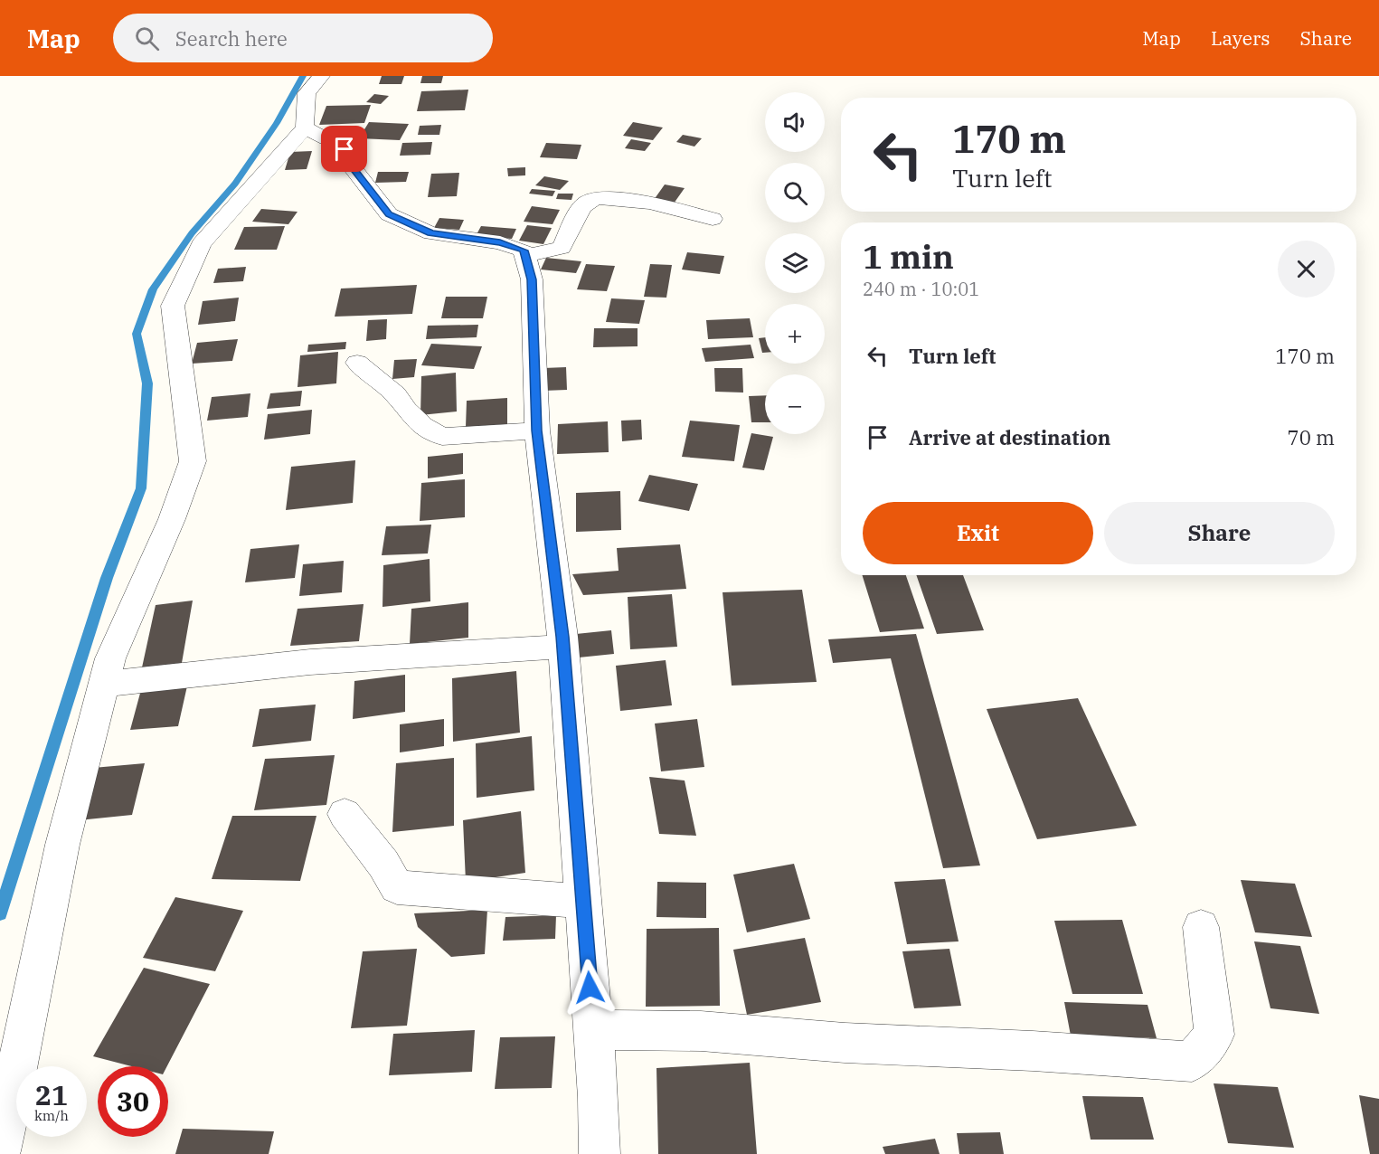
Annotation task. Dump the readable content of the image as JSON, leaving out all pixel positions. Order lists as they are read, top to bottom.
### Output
{
  "page": {
    "header": "Map",
    "search": "Search here",
    "nav": ["Map", "Layers", "Share"],
    "map_buttons": ["+", "−"],
    "turn": ["170 m", "Turn left"],
    "heading": ["1 min", "240 m · 10:01"],
    "list": [
      {
        "name": "Turn left",
        "value": "170 m"
      },
      {
        "name": "Arrive at destination",
        "value": "70 m"
      }
    ],
    "buttons": ["Exit", "Share"],
    "speed": "21 km/h",
    "limit": "30"
  }
}
